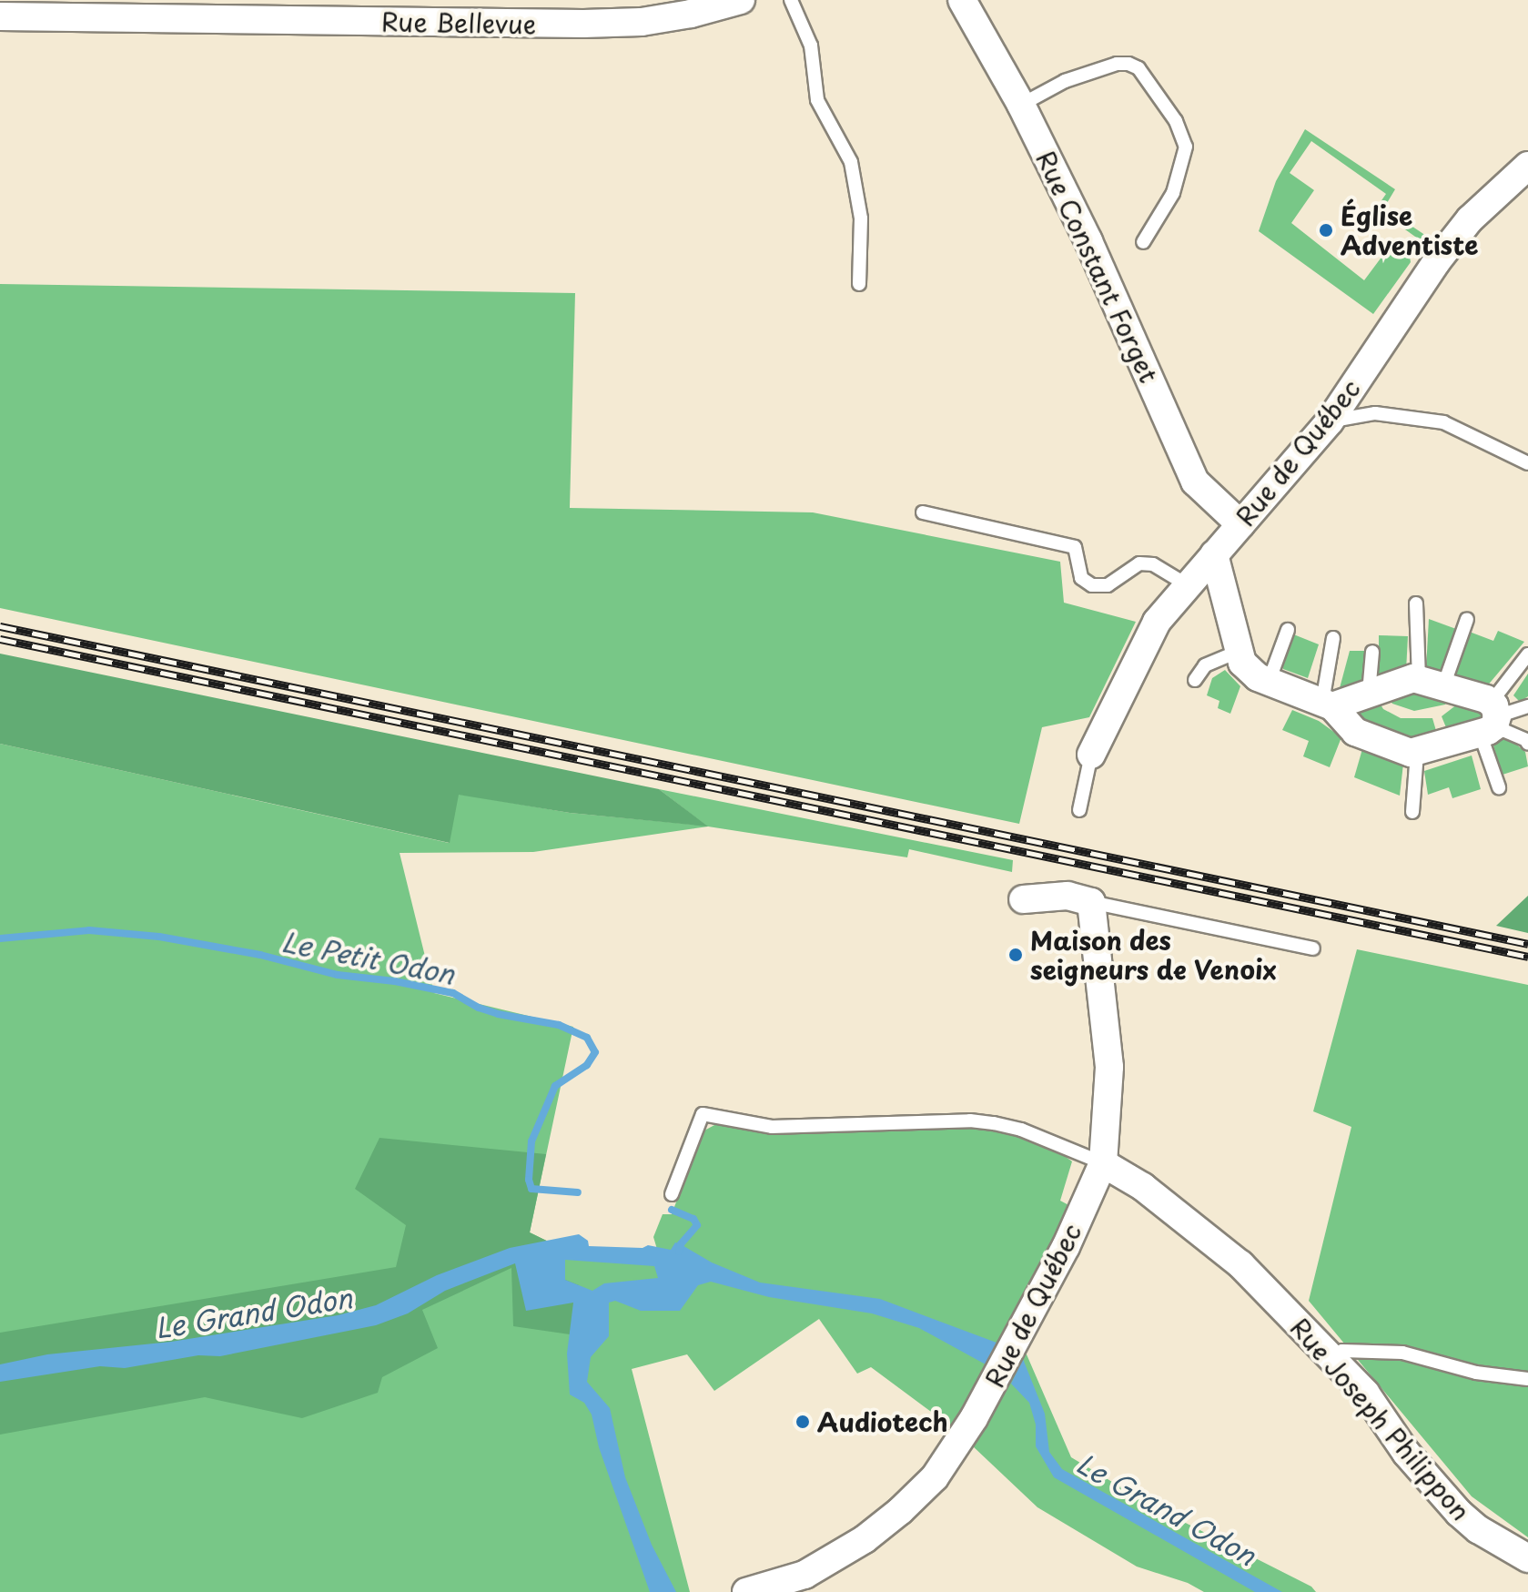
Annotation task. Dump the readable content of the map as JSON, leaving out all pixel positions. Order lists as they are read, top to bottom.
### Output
{
  "streets": {
    "street": [
      "Rue Bellevue",
      "Rue Constant Forget",
      "Rue de Québec",
      "Rue Joseph Philippon"
    ]
  },
  "crossings": [
    ["Rue Constant Forget", "Rue de Québec"],
    ["Rue de Québec", "Rue Joseph Philippon"]
  ],
  "water": ["Le Petit Odon", "Le Grand Odon"],
  "places": ["Église Adventiste", "Maison des seigneurs de Venoix", "Audiotech"]
}
